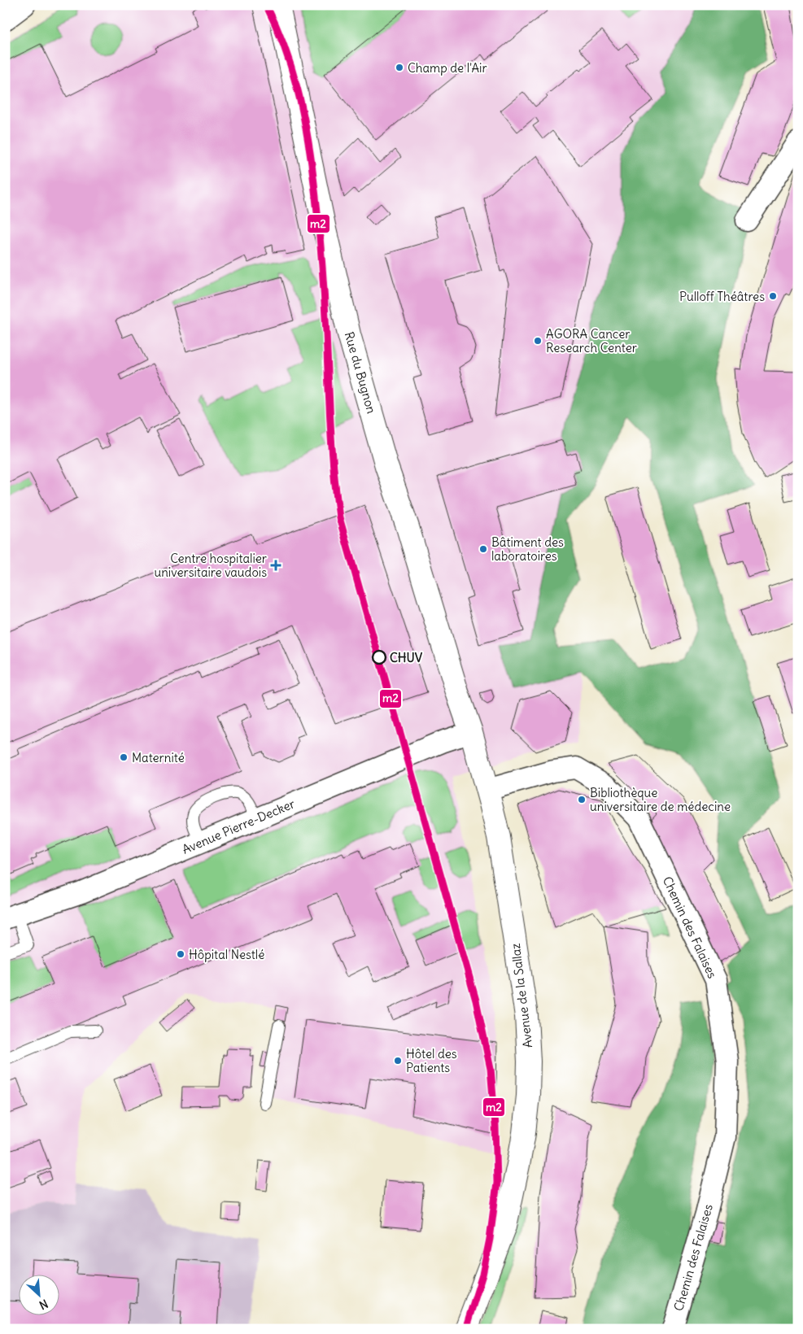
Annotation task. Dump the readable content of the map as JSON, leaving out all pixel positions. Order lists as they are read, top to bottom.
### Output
{
  "streets": {
    "main road": ["Rue du Bugnon", "Avenue de la Sallaz"],
    "street": ["Avenue Pierre-Decker", "Chemin des Falaises"]
  },
  "crossings": [
    ["Rue du Bugnon", "Avenue Pierre-Decker"],
    ["Rue du Bugnon", "Avenue de la Sallaz"],
    ["Avenue Pierre-Decker", "Avenue de la Sallaz"],
    ["Chemin des Falaises", "Avenue de la Sallaz"]
  ],
  "places": {
    "other": [
      "Champ de l'Air",
      "Pulloff Théâtres",
      "AGORA Cancer Research Center",
      "Bâtiment des laboratoires",
      "CHUV",
      "Maternité",
      "Bibliothèque universitaire de médecine",
      "Hôpital Nestlé",
      "Hôtel des Patients"
    ],
    "health": ["Centre hospitalier universitaire vaudois"]
  },
  "lines": ["transit line m2"],
  "north": "bottom right"
}
